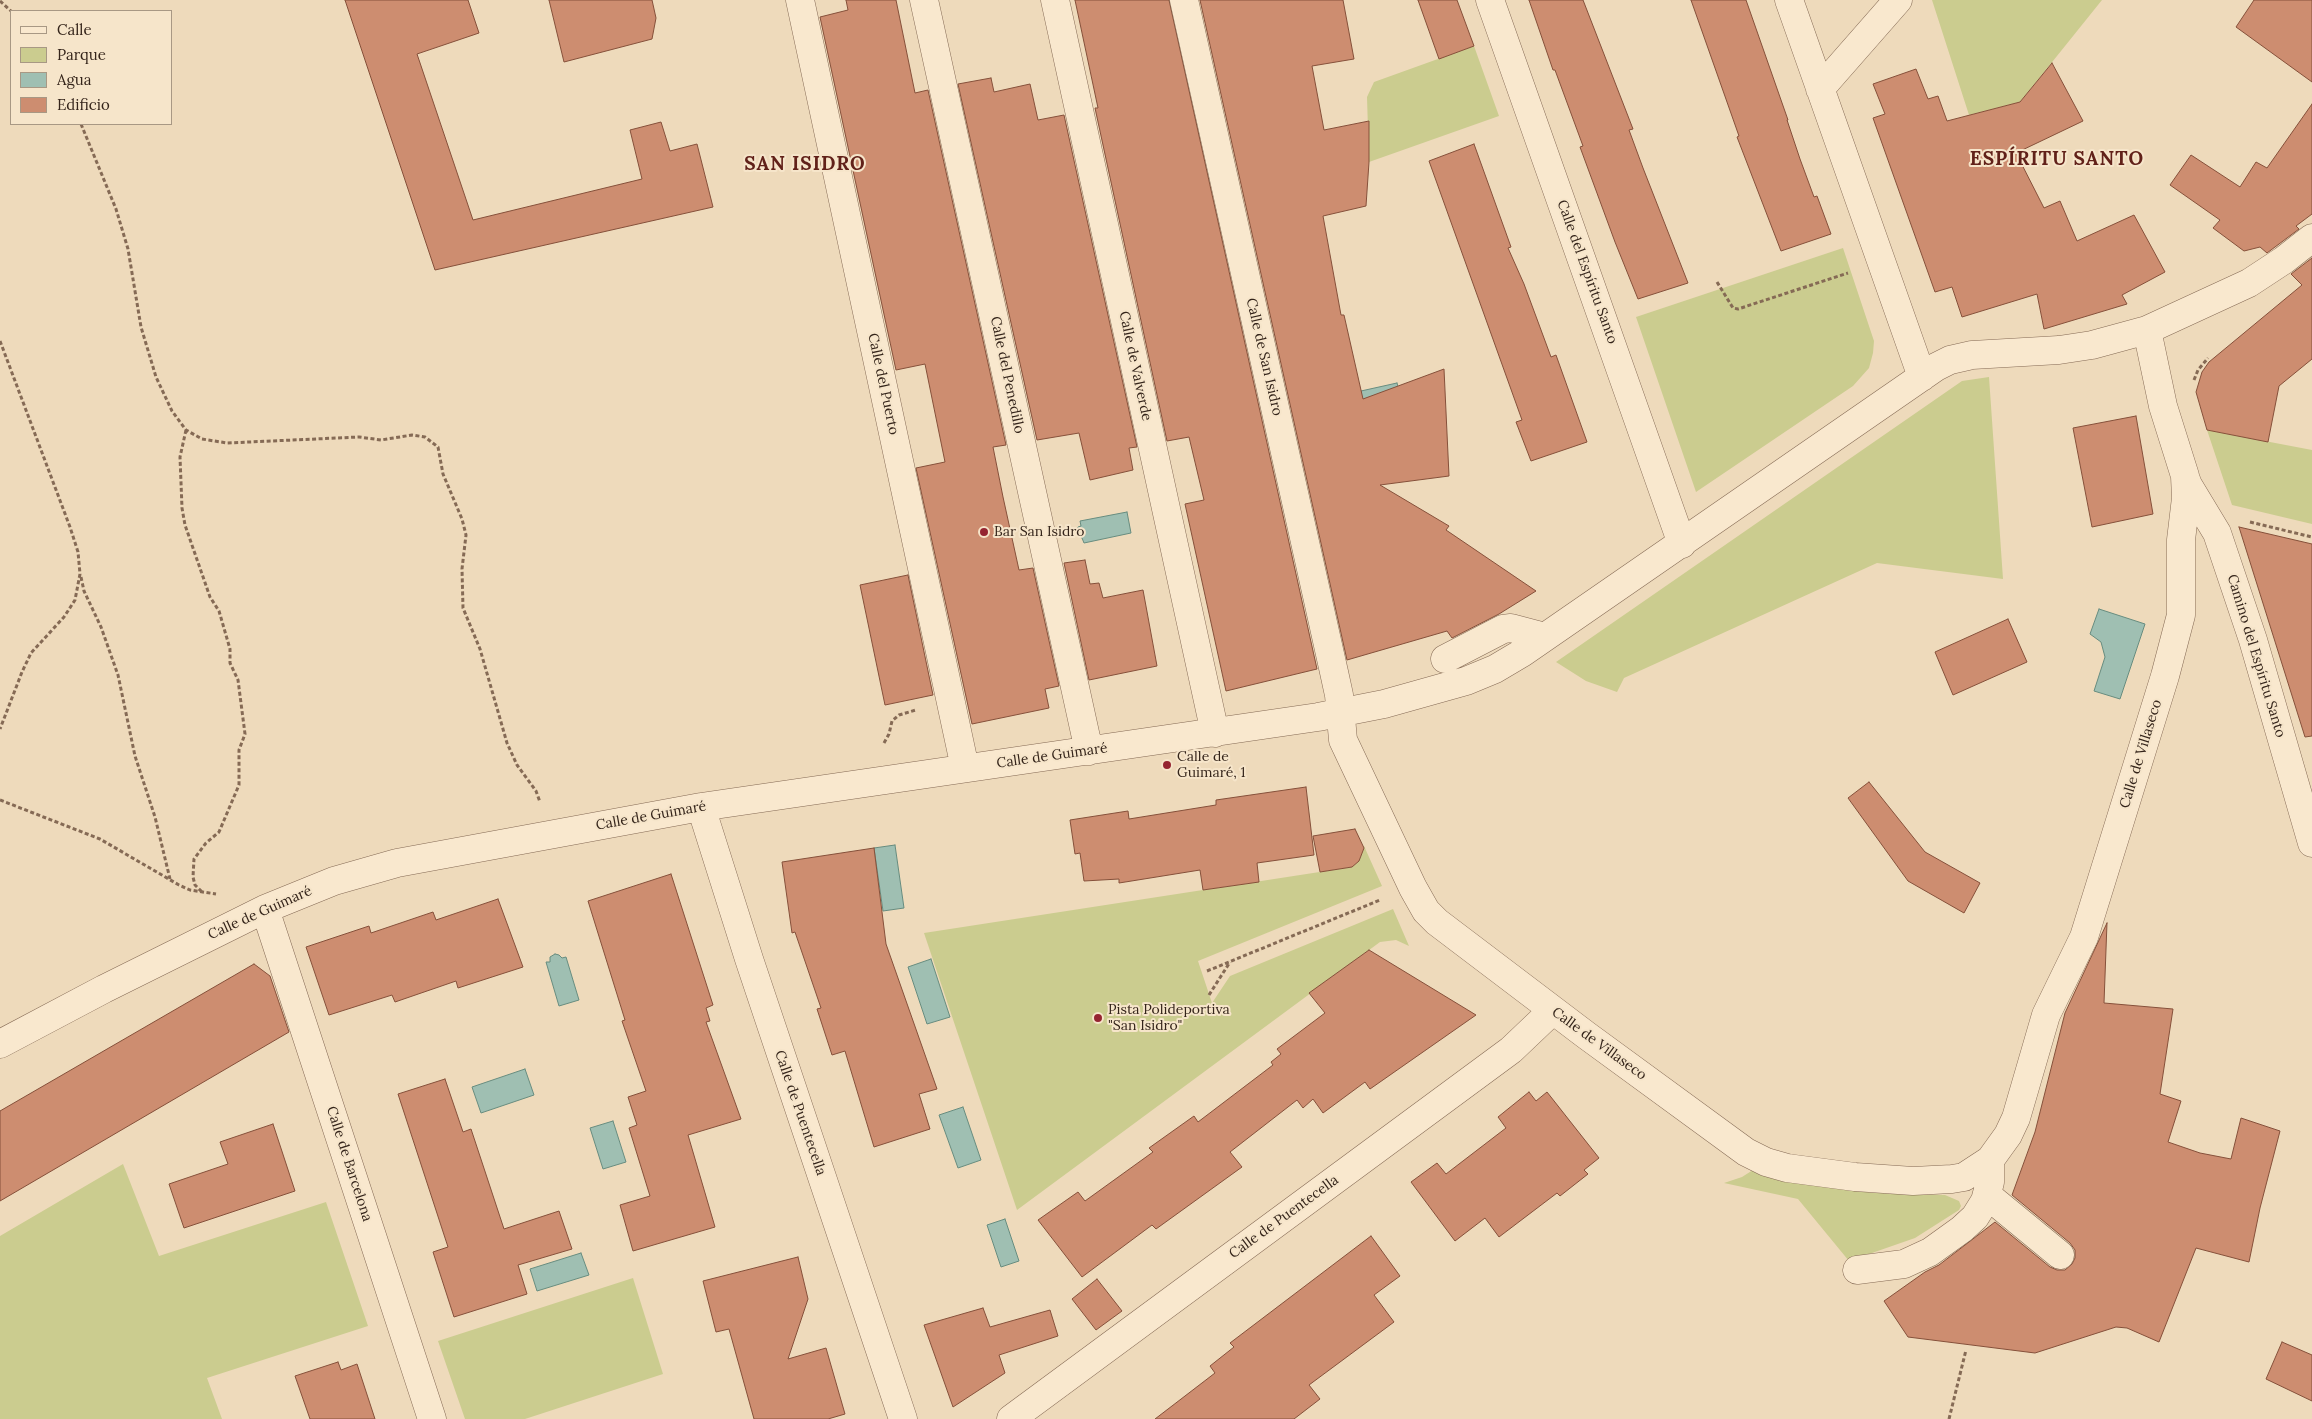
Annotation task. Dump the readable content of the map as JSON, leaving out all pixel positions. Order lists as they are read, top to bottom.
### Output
{
  "streets": {
    "street": [
      "Calle del Espíritu Santo",
      "Calle de San Isidro",
      "Calle de Valverde",
      "Calle del Penedillo",
      "Calle del Puerto",
      "Camino del Espíritu Santo",
      "Calle de Villaseco",
      "Calle de Guimaré",
      "Calle de Puentecella",
      "Calle de Barcelona"
    ]
  },
  "crossings": [
    ["Calle de San Isidro", "Calle de Villaseco"],
    ["Calle de San Isidro", "Calle de Guimaré"],
    ["Calle de Valverde", "Calle de Guimaré"],
    ["Calle del Penedillo", "Calle de Guimaré"],
    ["Calle del Puerto", "Calle de Guimaré"],
    ["Camino del Espíritu Santo", "Calle de Villaseco"],
    ["Calle de Villaseco", "Calle de Guimaré"],
    ["Calle de Villaseco", "Calle de Puentecella"],
    ["Calle de Guimaré", "Calle de Puentecella"],
    ["Calle de Guimaré", "Calle de Barcelona"]
  ],
  "districts": ["ESPÍRITU SANTO", "SAN ISIDRO"],
  "places": ["Bar San Isidro", "Calle de Guimaré, 1", "Pista Polideportiva \"San Isidro\""],
  "legend": [
    "Calle",
    "Parque",
    "Agua",
    "Edificio"
  ]
}
